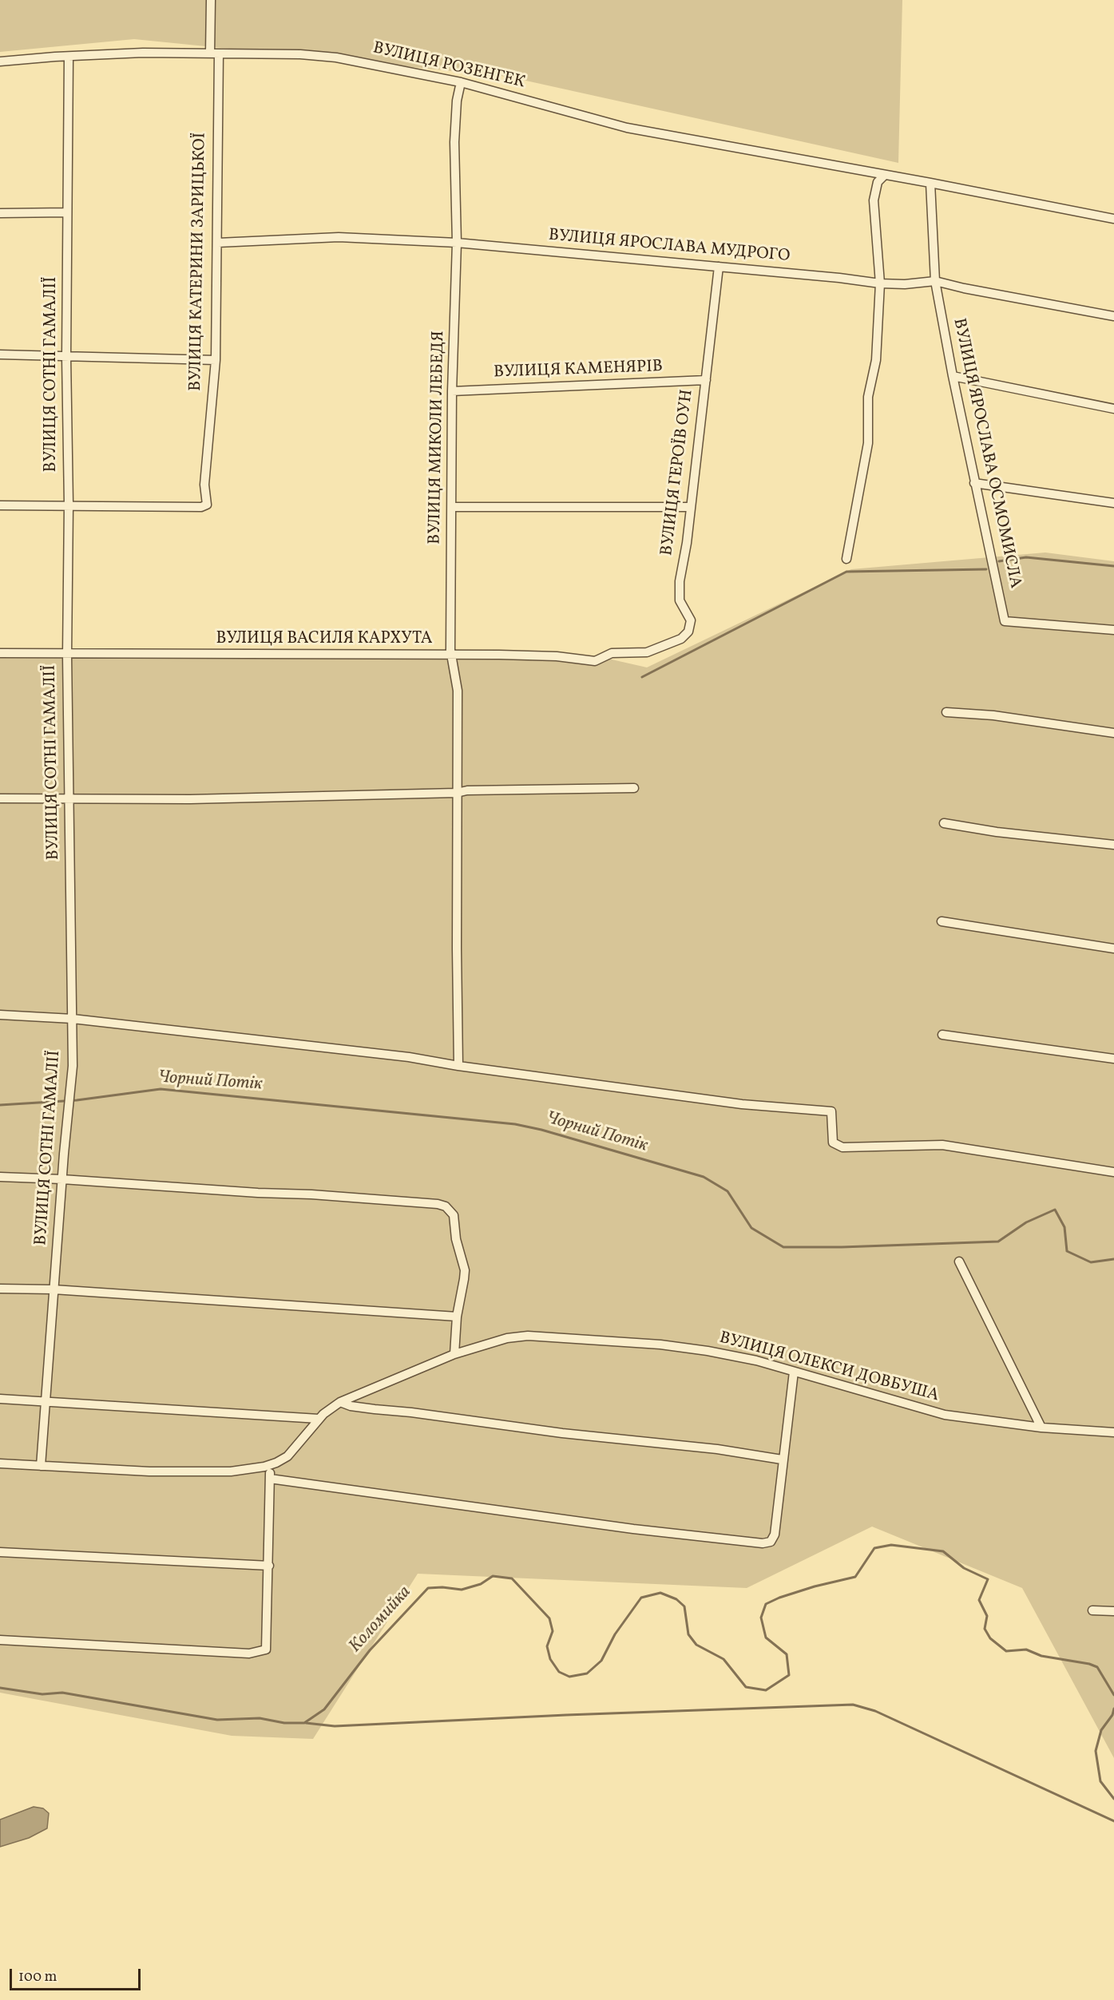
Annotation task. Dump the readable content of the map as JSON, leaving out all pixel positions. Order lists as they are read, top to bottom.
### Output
{
  "streets": {
    "street": [
      "ВУЛИЦЯ РОЗЕНГЕК",
      "ВУЛИЦЯ ЯРОСЛАВА МУДРОГО",
      "ВУЛИЦЯ КАТЕРИНИ ЗАРИЦЬКОЇ",
      "ВУЛИЦЯ КАМЕНЯРІВ",
      "ВУЛИЦЯ СОТНІ ГАМАЛІЇ",
      "ВУЛИЦЯ МИКОЛИ ЛЕБЕДЯ",
      "ВУЛИЦЯ ЯРОСЛАВА ОСМОМИСЛА",
      "ВУЛИЦЯ ГЕРОЇВ ОУН",
      "ВУЛИЦЯ ВАСИЛЯ КАРХУТА",
      "ВУЛИЦЯ ОЛЕКСИ ДОВБУША"
    ]
  },
  "crossings": [
    ["ВУЛИЦЯ РОЗЕНГЕК", "ВУЛИЦЯ КАТЕРИНИ ЗАРИЦЬКОЇ"],
    ["ВУЛИЦЯ РОЗЕНГЕК", "ВУЛИЦЯ СОТНІ ГАМАЛІЇ"],
    ["ВУЛИЦЯ РОЗЕНГЕК", "ВУЛИЦЯ МИКОЛИ ЛЕБЕДЯ"],
    ["ВУЛИЦЯ РОЗЕНГЕК", "ВУЛИЦЯ ЯРОСЛАВА ОСМОМИСЛА"],
    ["ВУЛИЦЯ ЯРОСЛАВА МУДРОГО", "ВУЛИЦЯ КАТЕРИНИ ЗАРИЦЬКОЇ"],
    ["ВУЛИЦЯ ЯРОСЛАВА МУДРОГО", "ВУЛИЦЯ МИКОЛИ ЛЕБЕДЯ"],
    ["ВУЛИЦЯ ЯРОСЛАВА МУДРОГО", "ВУЛИЦЯ ЯРОСЛАВА ОСМОМИСЛА"],
    ["ВУЛИЦЯ ЯРОСЛАВА МУДРОГО", "ВУЛИЦЯ ГЕРОЇВ ОУН"],
    ["ВУЛИЦЯ КАТЕРИНИ ЗАРИЦЬКОЇ", "ВУЛИЦЯ СОТНІ ГАМАЛІЇ"],
    ["ВУЛИЦЯ КАМЕНЯРІВ", "ВУЛИЦЯ МИКОЛИ ЛЕБЕДЯ"],
    ["ВУЛИЦЯ КАМЕНЯРІВ", "ВУЛИЦЯ ГЕРОЇВ ОУН"],
    ["ВУЛИЦЯ СОТНІ ГАМАЛІЇ", "ВУЛИЦЯ ВАСИЛЯ КАРХУТА"],
    ["ВУЛИЦЯ СОТНІ ГАМАЛІЇ", "ВУЛИЦЯ ОЛЕКСИ ДОВБУША"],
    ["ВУЛИЦЯ МИКОЛИ ЛЕБЕДЯ", "ВУЛИЦЯ ВАСИЛЯ КАРХУТА"],
    ["ВУЛИЦЯ ГЕРОЇВ ОУН", "ВУЛИЦЯ ВАСИЛЯ КАРХУТА"]
  ],
  "water": ["Чорний Потік", "Коломийка"],
  "scale_bar": "100 m"
}
